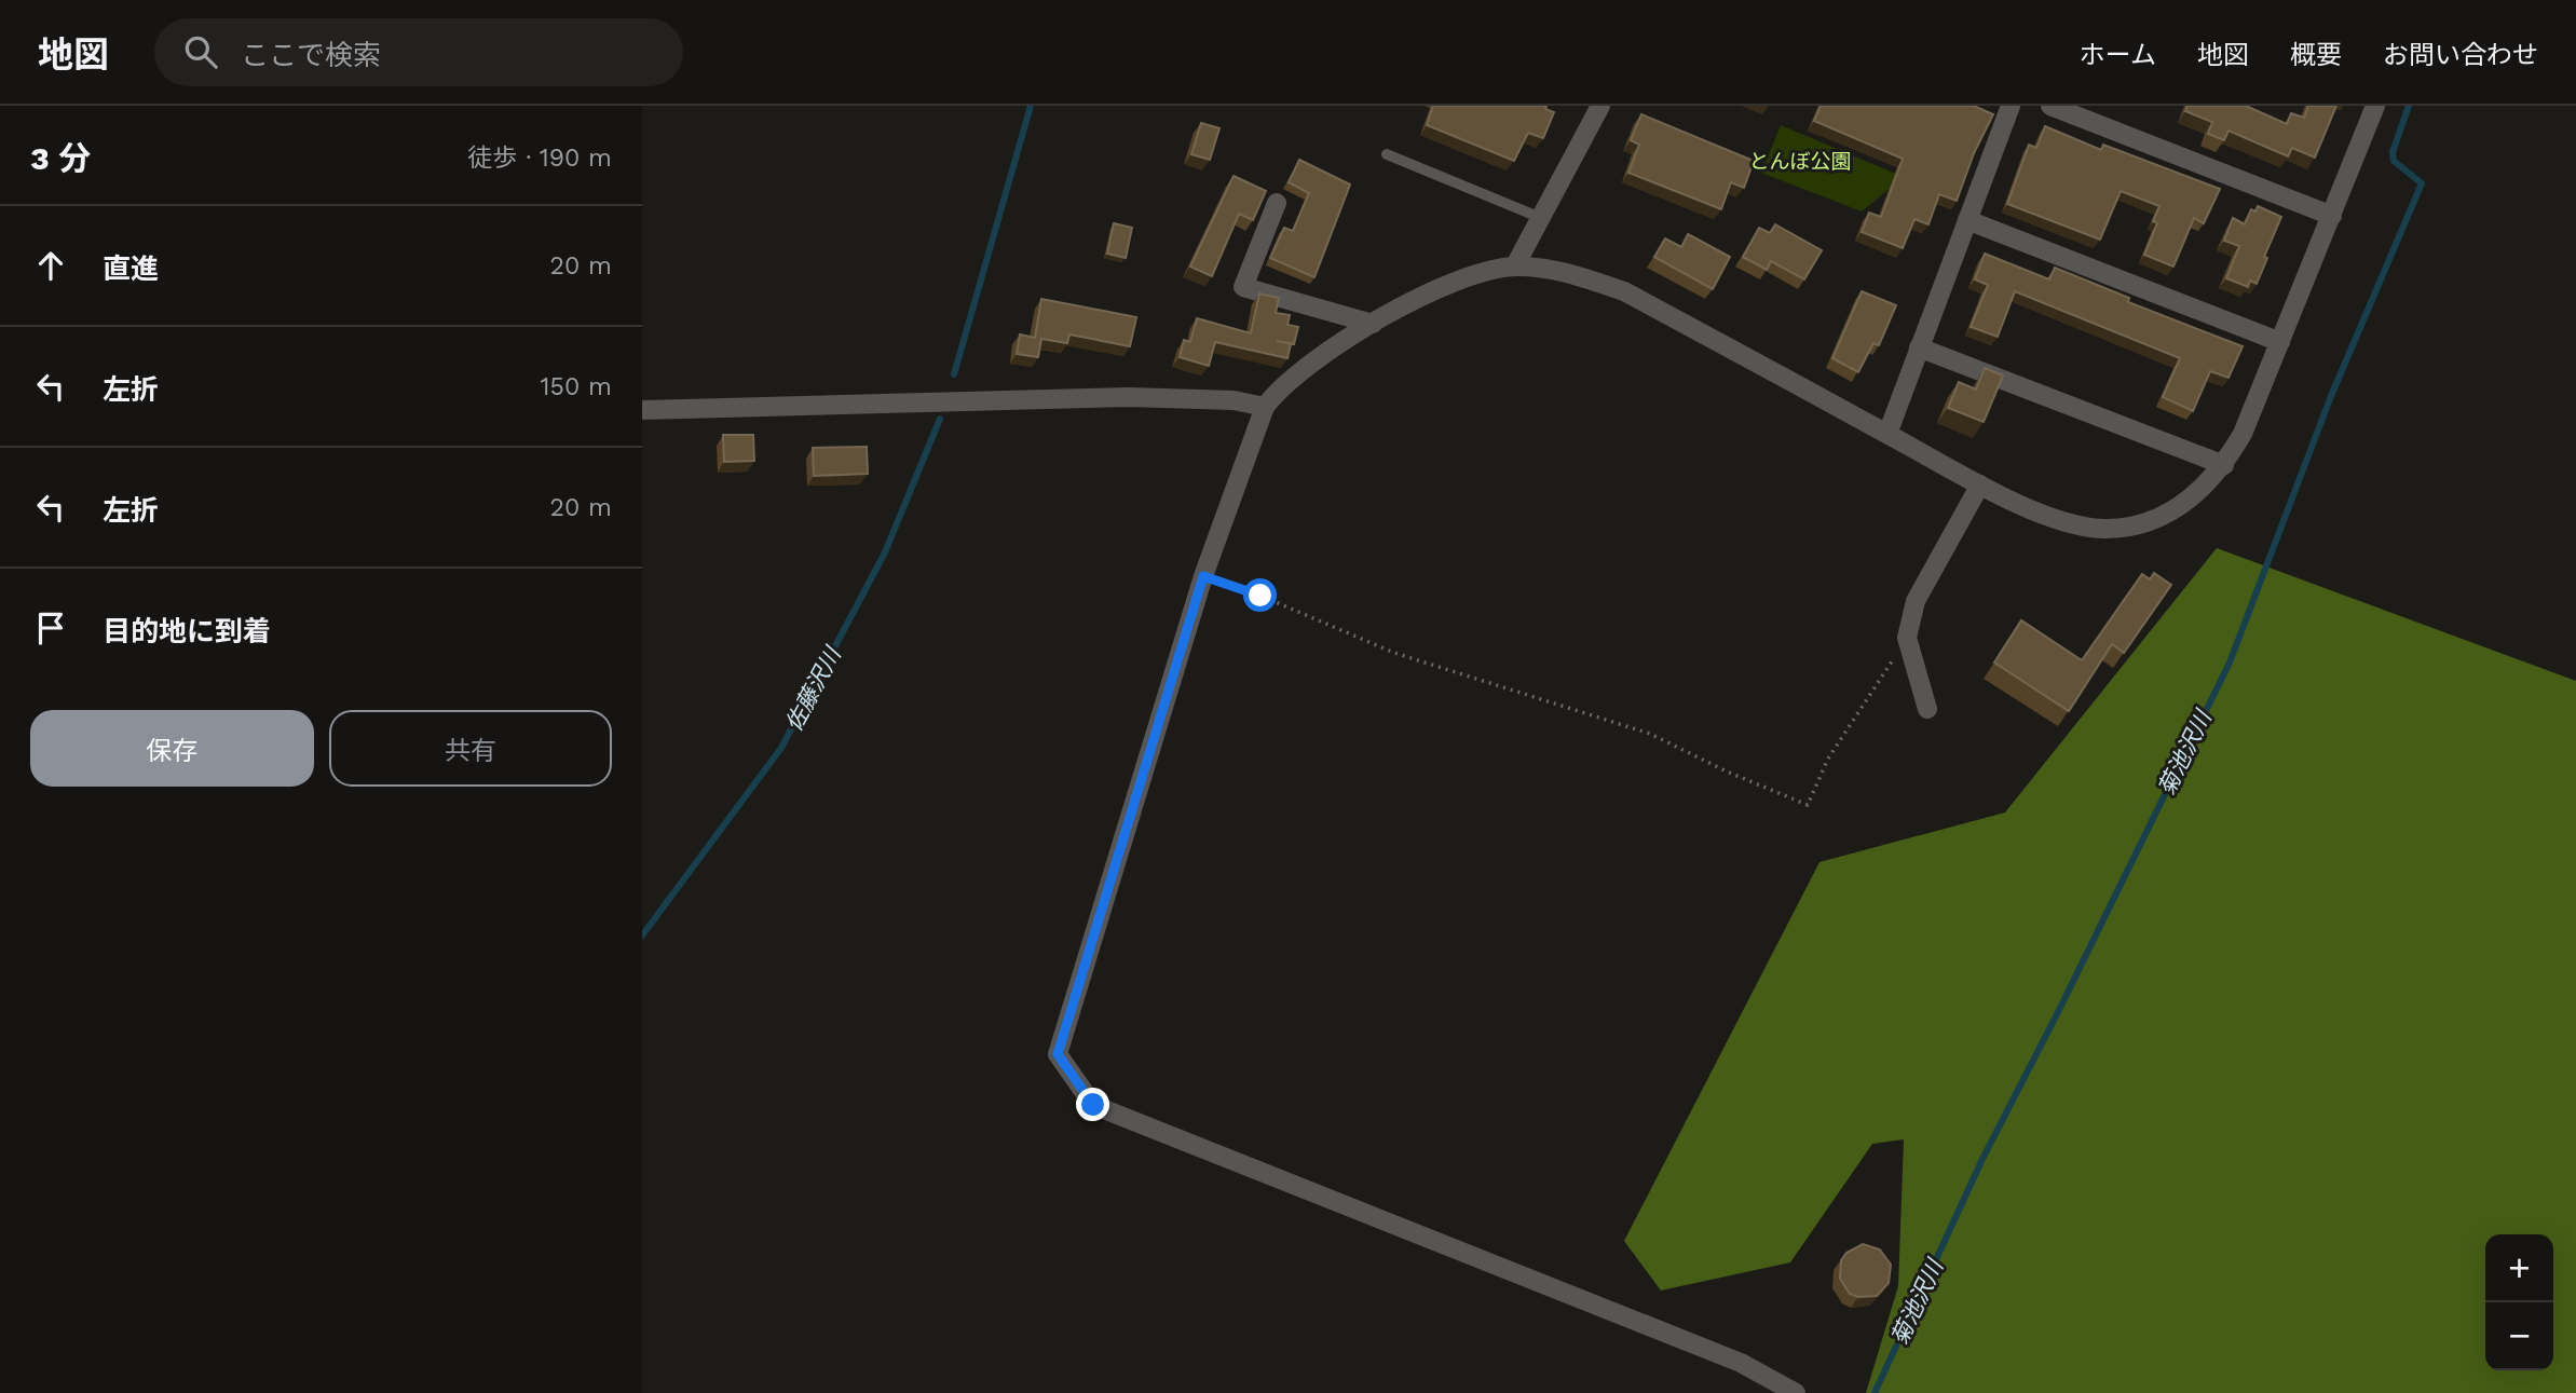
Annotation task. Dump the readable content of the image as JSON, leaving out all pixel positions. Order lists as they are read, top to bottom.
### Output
{
  "water": ["佐藤沢川", "菊池沢川"],
  "parks": ["とんぼ公園"],
  "page": {
    "header": "地図",
    "search": "ここで検索",
    "nav": [
      "ホーム",
      "地図",
      "概要",
      "お問い合わせ"
    ],
    "heading": ["3 分", "徒歩 · 190 m"],
    "list": [
      ["直進", "20 m"],
      ["左折", "150 m"],
      ["左折", "20 m"],
      "目的地に到着"
    ],
    "buttons": ["保存", "共有"],
    "map_buttons": ["+", "−"]
  }
}
